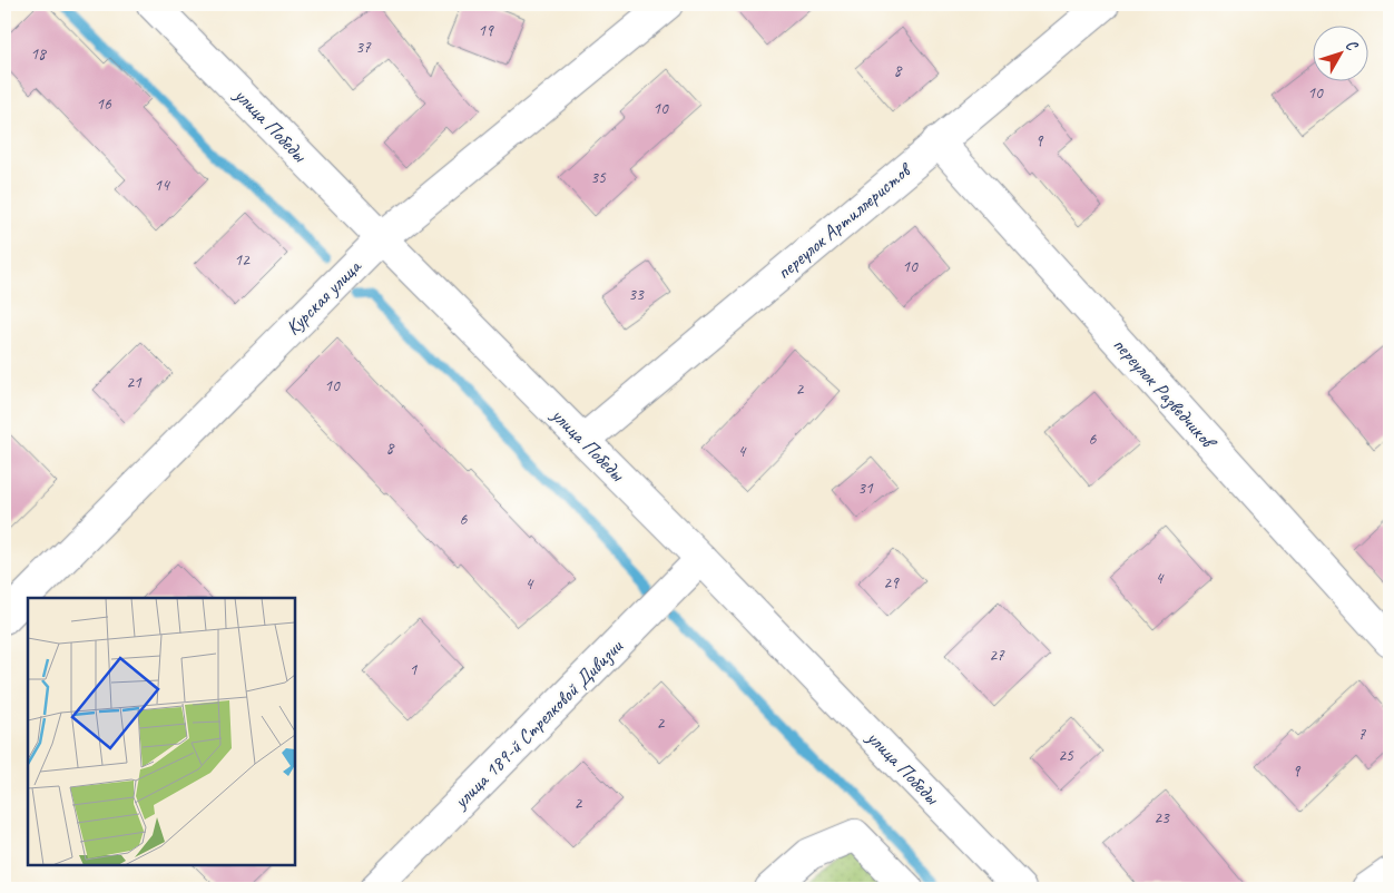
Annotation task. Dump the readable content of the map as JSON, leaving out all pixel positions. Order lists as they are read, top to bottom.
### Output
{
  "streets": {
    "street": [
      "улица Победы",
      "переулок Артиллеристов",
      "Курская улица",
      "переулок Разведчиков",
      "улица 189-й Стрелковой Дивизии"
    ]
  },
  "crossings": [
    ["улица Победы", "переулок Артиллеристов"],
    ["улица Победы", "Курская улица"],
    ["улица Победы", "улица 189-й Стрелковой Дивизии"],
    ["переулок Артиллеристов", "переулок Разведчиков"]
  ],
  "house_numbers": [
    "19",
    "37",
    "18",
    "8",
    "10",
    "16",
    "10",
    "9",
    "35",
    "14",
    "12",
    "10",
    "33",
    "21",
    "10",
    "2",
    "6",
    "8",
    "4",
    "31",
    "6",
    "4",
    "29",
    "4",
    "27",
    "1",
    "2",
    "7",
    "25",
    "9",
    "2",
    "23"
  ],
  "north": "top right"
}
